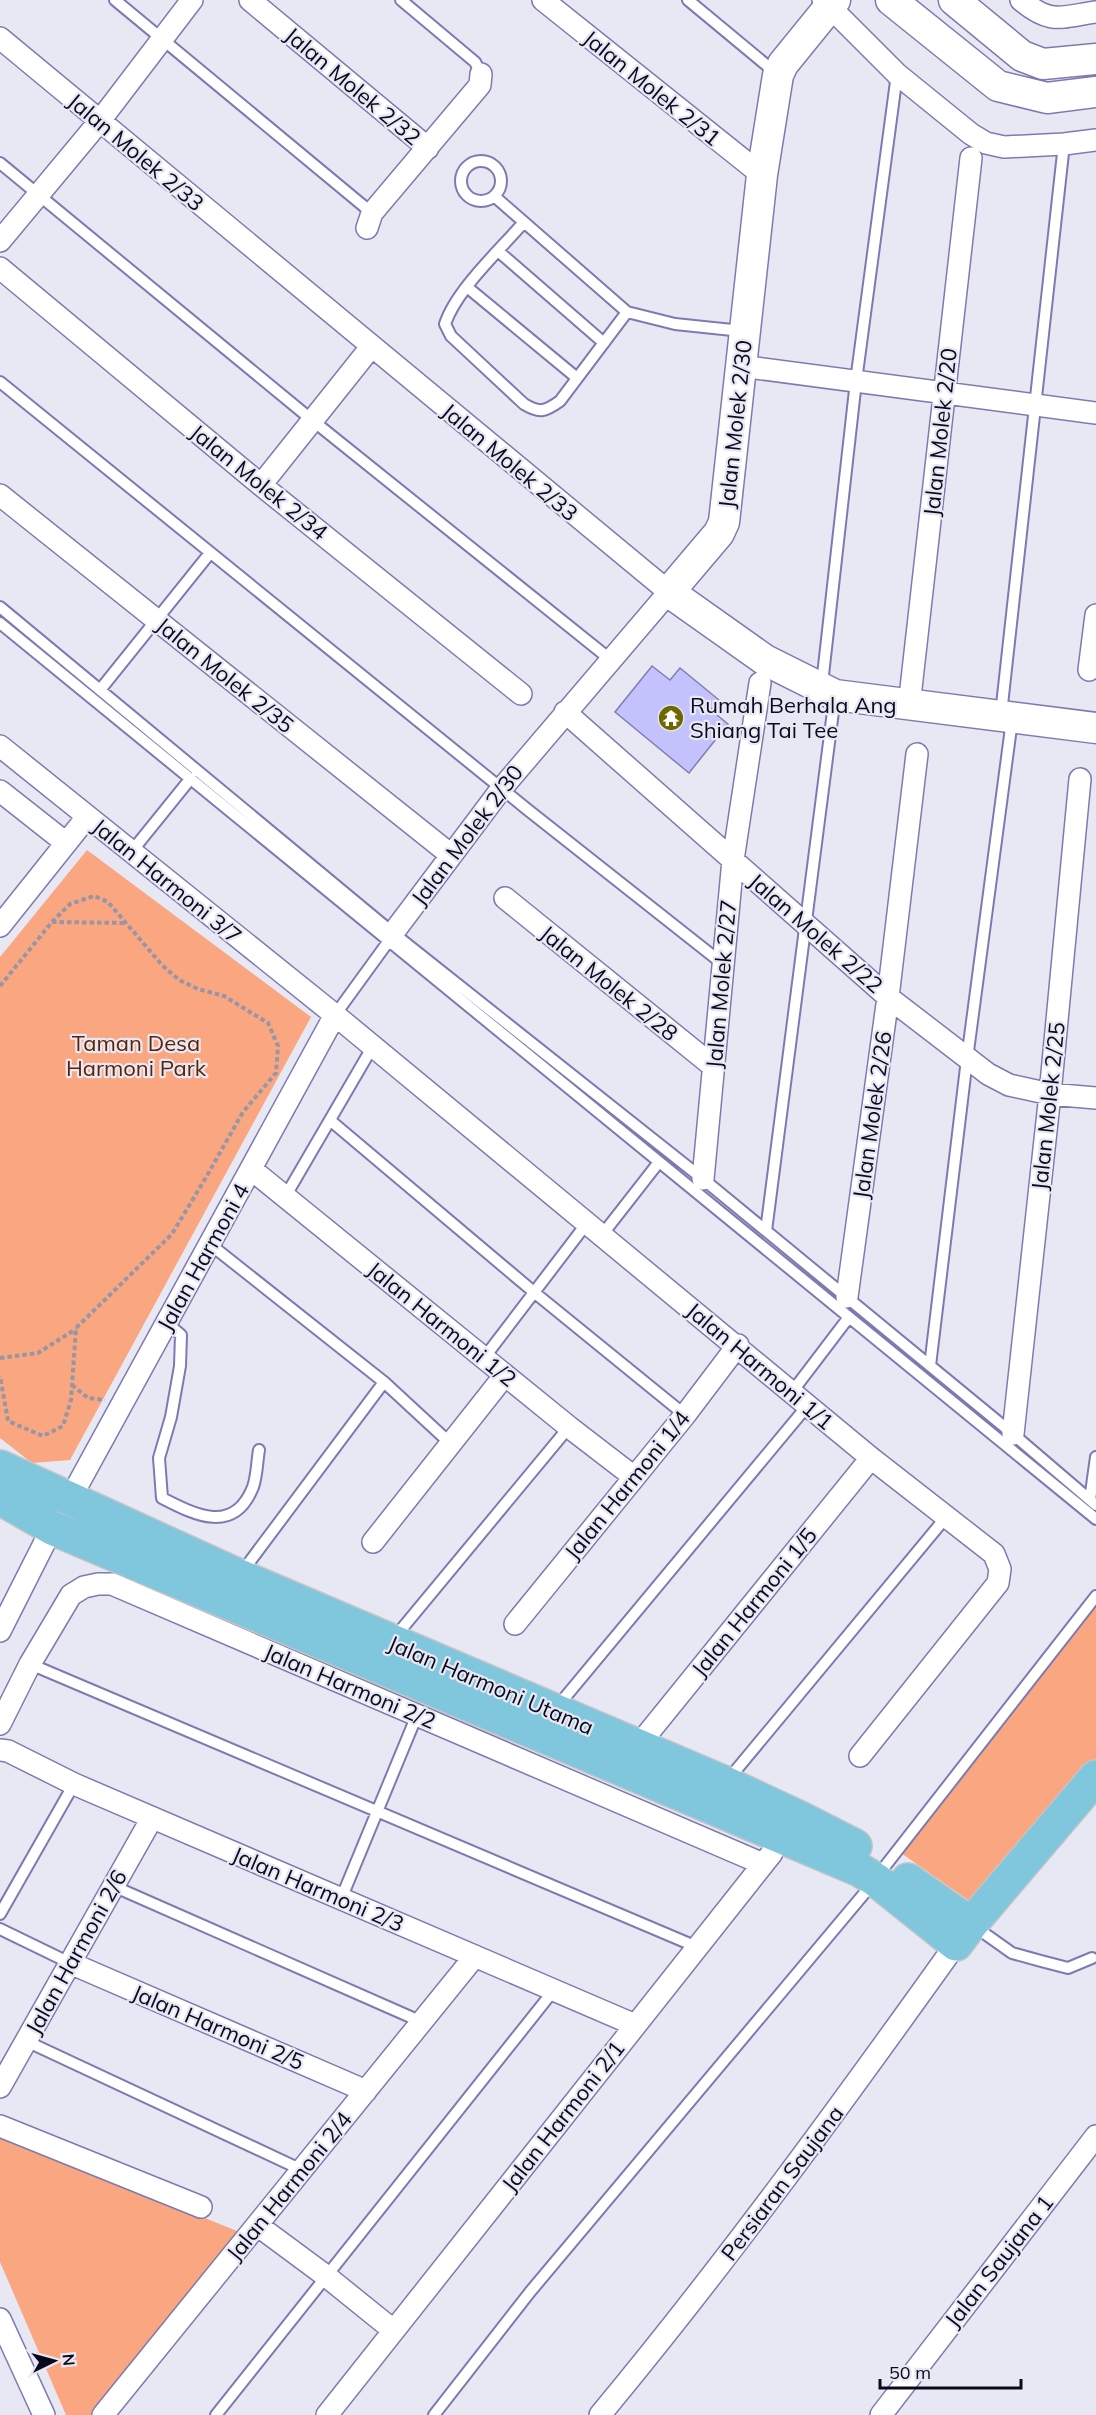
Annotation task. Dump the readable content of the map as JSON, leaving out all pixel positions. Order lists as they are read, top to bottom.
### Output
{
  "streets": {
    "main road": ["Jalan Harmoni Utama"],
    "street": [
      "Jalan Molek 2/32",
      "Jalan Molek 2/31",
      "Jalan Molek 2/33",
      "Jalan Molek 2/30",
      "Jalan Molek 2/20",
      "Jalan Molek 2/34",
      "Jalan Molek 2/35",
      "Jalan Harmoni 3/7",
      "Jalan Molek 2/22",
      "Jalan Molek 2/28",
      "Jalan Molek 2/27",
      "Jalan Molek 2/25",
      "Jalan Molek 2/26",
      "Jalan Harmoni 4",
      "Jalan Harmoni 1/2",
      "Jalan Harmoni 1/1",
      "Jalan Harmoni 1/4",
      "Jalan Harmoni 1/5",
      "Jalan Harmoni 2/2",
      "Jalan Harmoni 2/3",
      "Jalan Harmoni 2/6",
      "Jalan Harmoni 2/5",
      "Jalan Harmoni 2/1",
      "Persiaran Saujana",
      "Jalan Harmoni 2/4",
      "Jalan Saujana 1"
    ]
  },
  "crossings": [
    ["Jalan Molek 2/31", "Jalan Molek 2/30"],
    ["Jalan Molek 2/33", "Jalan Molek 2/30"],
    ["Jalan Molek 2/33", "Jalan Molek 2/20"],
    ["Jalan Molek 2/30", "Jalan Molek 2/35"],
    ["Jalan Molek 2/30", "Jalan Molek 2/22"],
    ["Jalan Harmoni 3/7", "Jalan Harmoni 4"],
    ["Jalan Harmoni 3/7", "Jalan Harmoni 1/1"],
    ["Jalan Molek 2/22", "Jalan Molek 2/27"],
    ["Jalan Molek 2/22", "Jalan Molek 2/25"],
    ["Jalan Molek 2/22", "Jalan Molek 2/26"],
    ["Jalan Molek 2/28", "Jalan Molek 2/27"],
    ["Jalan Harmoni 4", "Jalan Harmoni 1/2"],
    ["Jalan Harmoni 4", "Jalan Harmoni 1/1"],
    ["Jalan Harmoni 4", "Jalan Harmoni Utama"],
    ["Jalan Harmoni 1/2", "Jalan Harmoni 1/4"],
    ["Jalan Harmoni 1/1", "Jalan Harmoni 1/4"],
    ["Jalan Harmoni 1/1", "Jalan Harmoni 1/5"],
    ["Jalan Harmoni 1/5", "Jalan Harmoni Utama"],
    ["Jalan Harmoni Utama", "Jalan Harmoni 2/1"],
    ["Jalan Harmoni Utama", "Persiaran Saujana"],
    ["Jalan Harmoni 2/2", "Jalan Harmoni 2/1"],
    ["Jalan Harmoni 2/3", "Jalan Harmoni 2/6"],
    ["Jalan Harmoni 2/3", "Jalan Harmoni 2/1"],
    ["Jalan Harmoni 2/3", "Jalan Harmoni 2/4"],
    ["Jalan Harmoni 2/6", "Jalan Harmoni 2/5"],
    ["Jalan Harmoni 2/5", "Jalan Harmoni 2/4"]
  ],
  "parks": ["Taman Desa Harmoni Park"],
  "places": {
    "temple": ["Rumah Berhala Ang Shiang Tai Tee"]
  },
  "scale_bar": "50 m",
  "north": "right"
}
